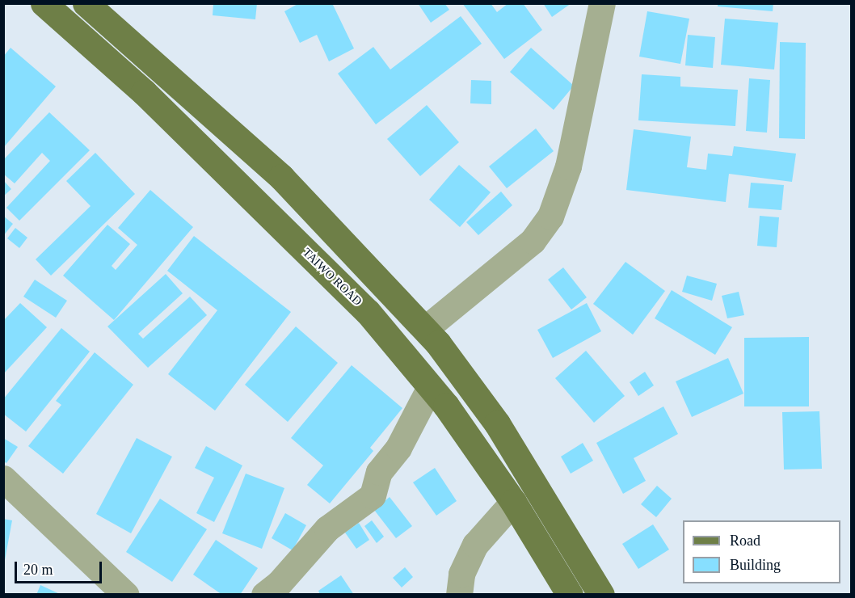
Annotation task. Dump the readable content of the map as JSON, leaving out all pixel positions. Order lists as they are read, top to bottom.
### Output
{
  "streets": {
    "main road": ["TAIWO ROAD"]
  },
  "legend": ["Road", "Building"],
  "scale_bar": "20 m"
}
